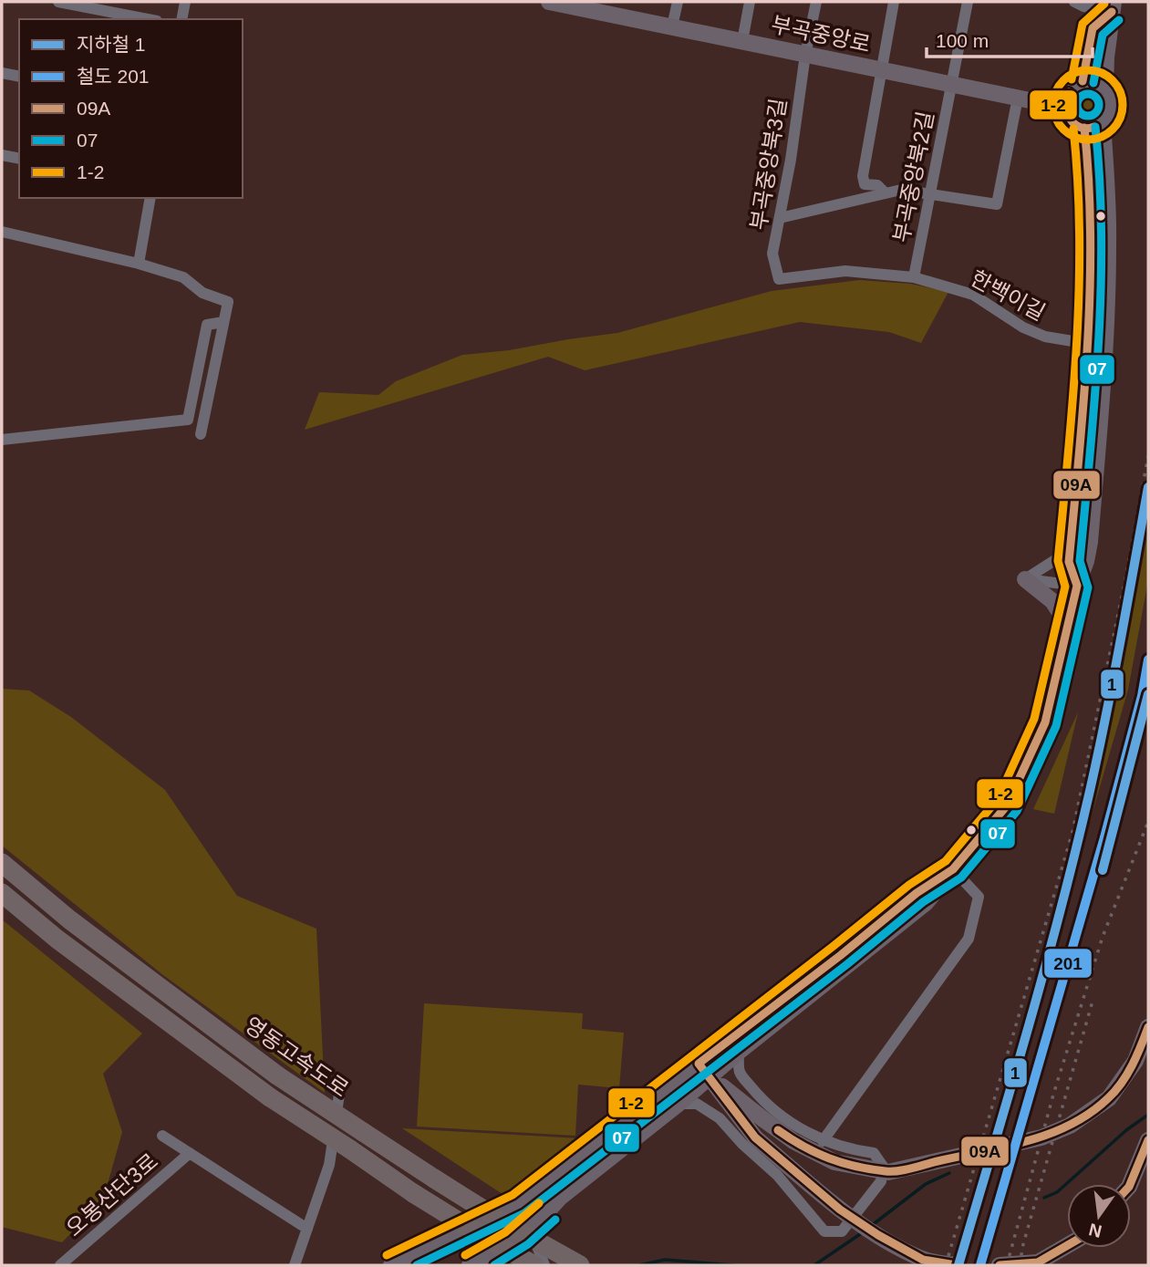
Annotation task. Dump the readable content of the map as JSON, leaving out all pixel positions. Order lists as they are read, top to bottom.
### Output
{
  "streets": {
    "highway": ["영동고속도로"],
    "street": [
      "부곡중앙로",
      "부곡중앙북3길",
      "부곡중앙북2길",
      "한백이길",
      "오봉산단3로"
    ]
  },
  "crossings": [
    ["부곡중앙로", "부곡중앙북3길"],
    ["부곡중앙로", "부곡중앙북2길"],
    ["부곡중앙북3길", "한백이길"],
    ["부곡중앙북2길", "한백이길"]
  ],
  "lines": [
    "transit line 1-2",
    "transit line 09A",
    "transit line 07",
    "metro line 1",
    "rail line 201"
  ],
  "legend": [
    "지하철 1",
    "철도 201",
    "09A",
    "07",
    "1-2"
  ],
  "scale_bar": "100 m",
  "north": "bottom"
}
